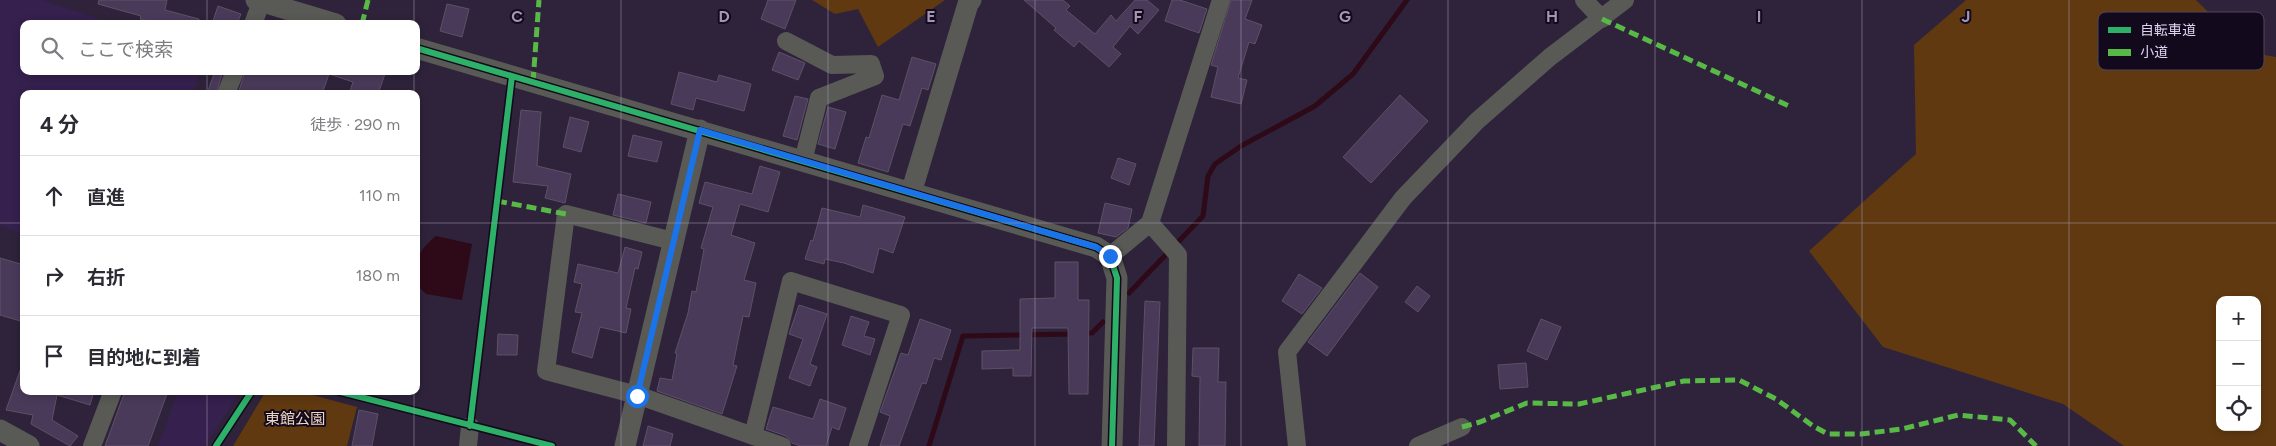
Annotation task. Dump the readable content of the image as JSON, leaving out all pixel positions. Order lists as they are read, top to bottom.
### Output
{
  "parks": ["東館公園"],
  "legend": ["自転車道", "小道"],
  "page": {
    "search": "ここで検索",
    "heading": ["4 分", "徒歩 · 290 m"],
    "list": [
      ["直進", "110 m"],
      ["右折", "180 m"],
      "目的地に到着"
    ],
    "map_buttons": ["+", "−"]
  },
  "grid": {
    "columns": [
      "C",
      "D",
      "E",
      "F",
      "G",
      "H",
      "I",
      "J"
    ]
  }
}
